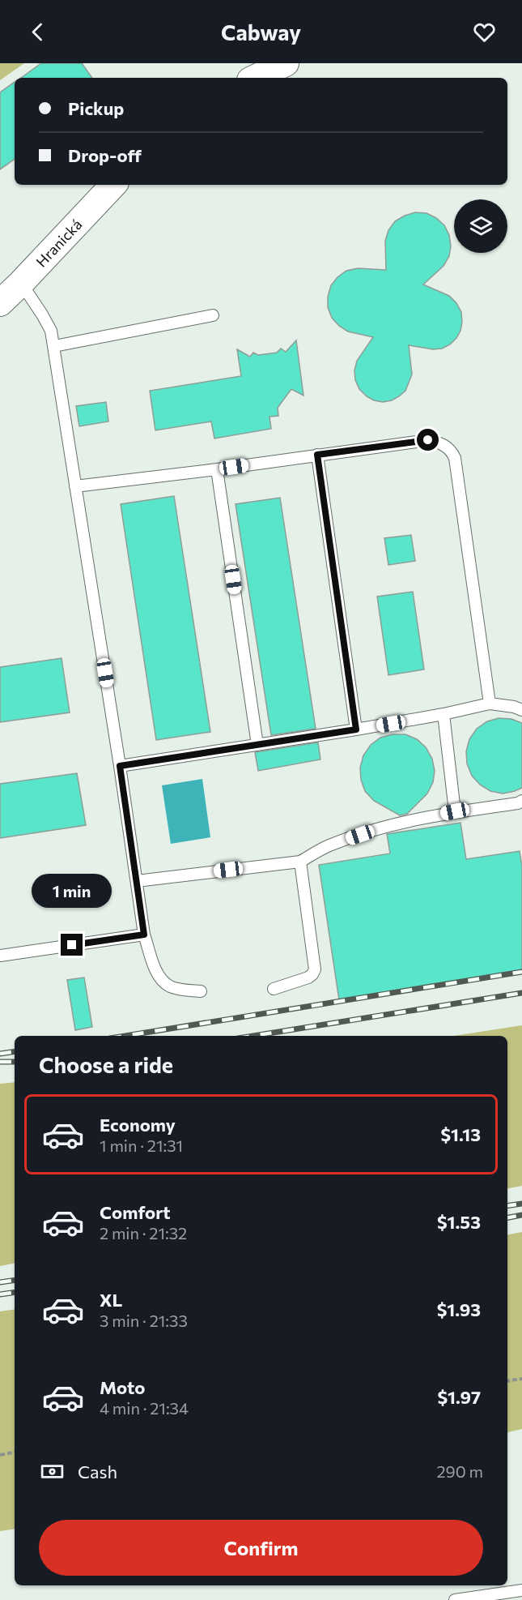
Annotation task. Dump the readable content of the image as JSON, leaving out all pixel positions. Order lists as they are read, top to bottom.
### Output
{
  "streets": {
    "street": ["Hranická"]
  },
  "page": {
    "header": "Cabway",
    "banner": ["Pickup", "Drop-off"],
    "bubble": "1 min",
    "heading": "Choose a ride",
    "list": [
      {
        "name": "Economy",
        "note": "1 min · 21:31",
        "value": "$1.13"
      },
      {
        "name": "Comfort",
        "note": "2 min · 21:32",
        "value": "$1.53"
      },
      {
        "name": "XL",
        "note": "3 min · 21:33",
        "value": "$1.93"
      },
      {
        "name": "Moto",
        "note": "4 min · 21:34",
        "value": "$1.97"
      }
    ],
    "pay": ["Cash", "290 m"],
    "buttons": "Confirm"
  }
}
